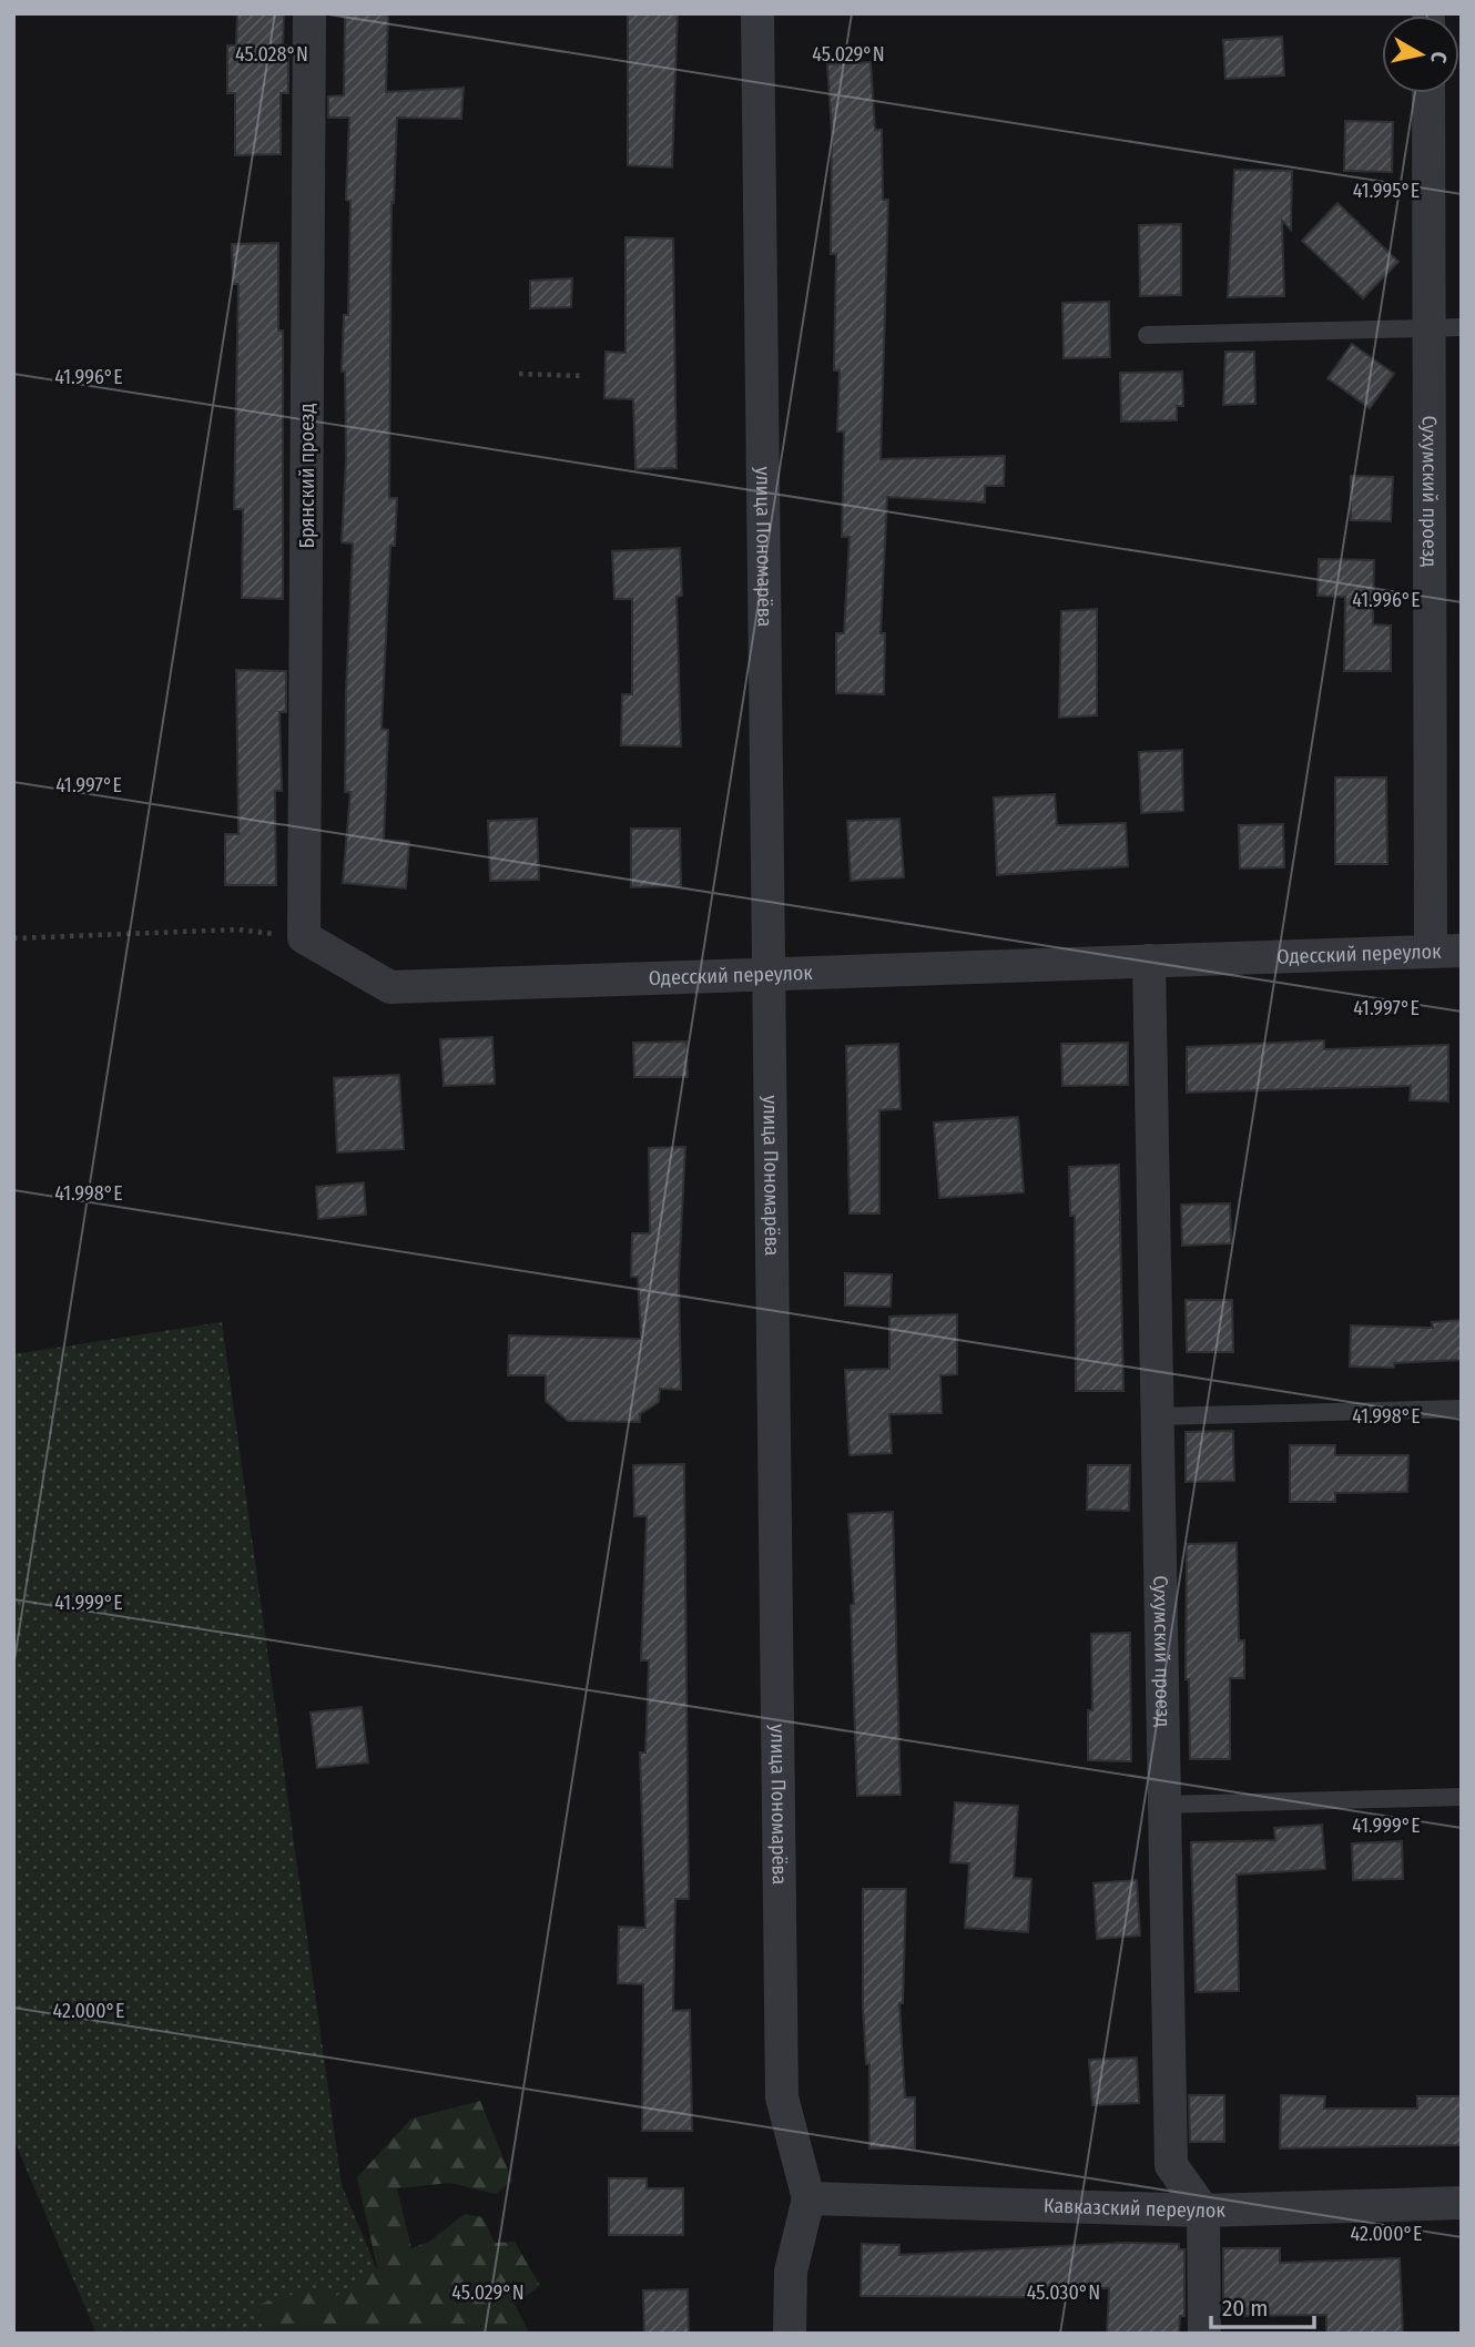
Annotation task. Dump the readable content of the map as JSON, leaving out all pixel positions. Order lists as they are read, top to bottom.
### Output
{
  "streets": {
    "street": [
      "Брянский проезд",
      "Сухумский проезд",
      "улица Пономарёва",
      "Одесский переулок",
      "Кавказский переулок"
    ]
  },
  "crossings": [
    ["Брянский проезд", "Одесский переулок"],
    ["Сухумский проезд", "Одесский переулок"],
    ["Сухумский проезд", "Кавказский переулок"],
    ["улица Пономарёва", "Одесский переулок"],
    ["улица Пономарёва", "Кавказский переулок"]
  ],
  "scale_bar": "20 m",
  "north": "right",
  "coordinates": [
    "45.028°N",
    "45.029°N",
    "41.995°E",
    "41.996°E",
    "41.997°E",
    "41.998°E",
    "41.999°E",
    "42.000°E",
    "45.030°N"
  ]
}
